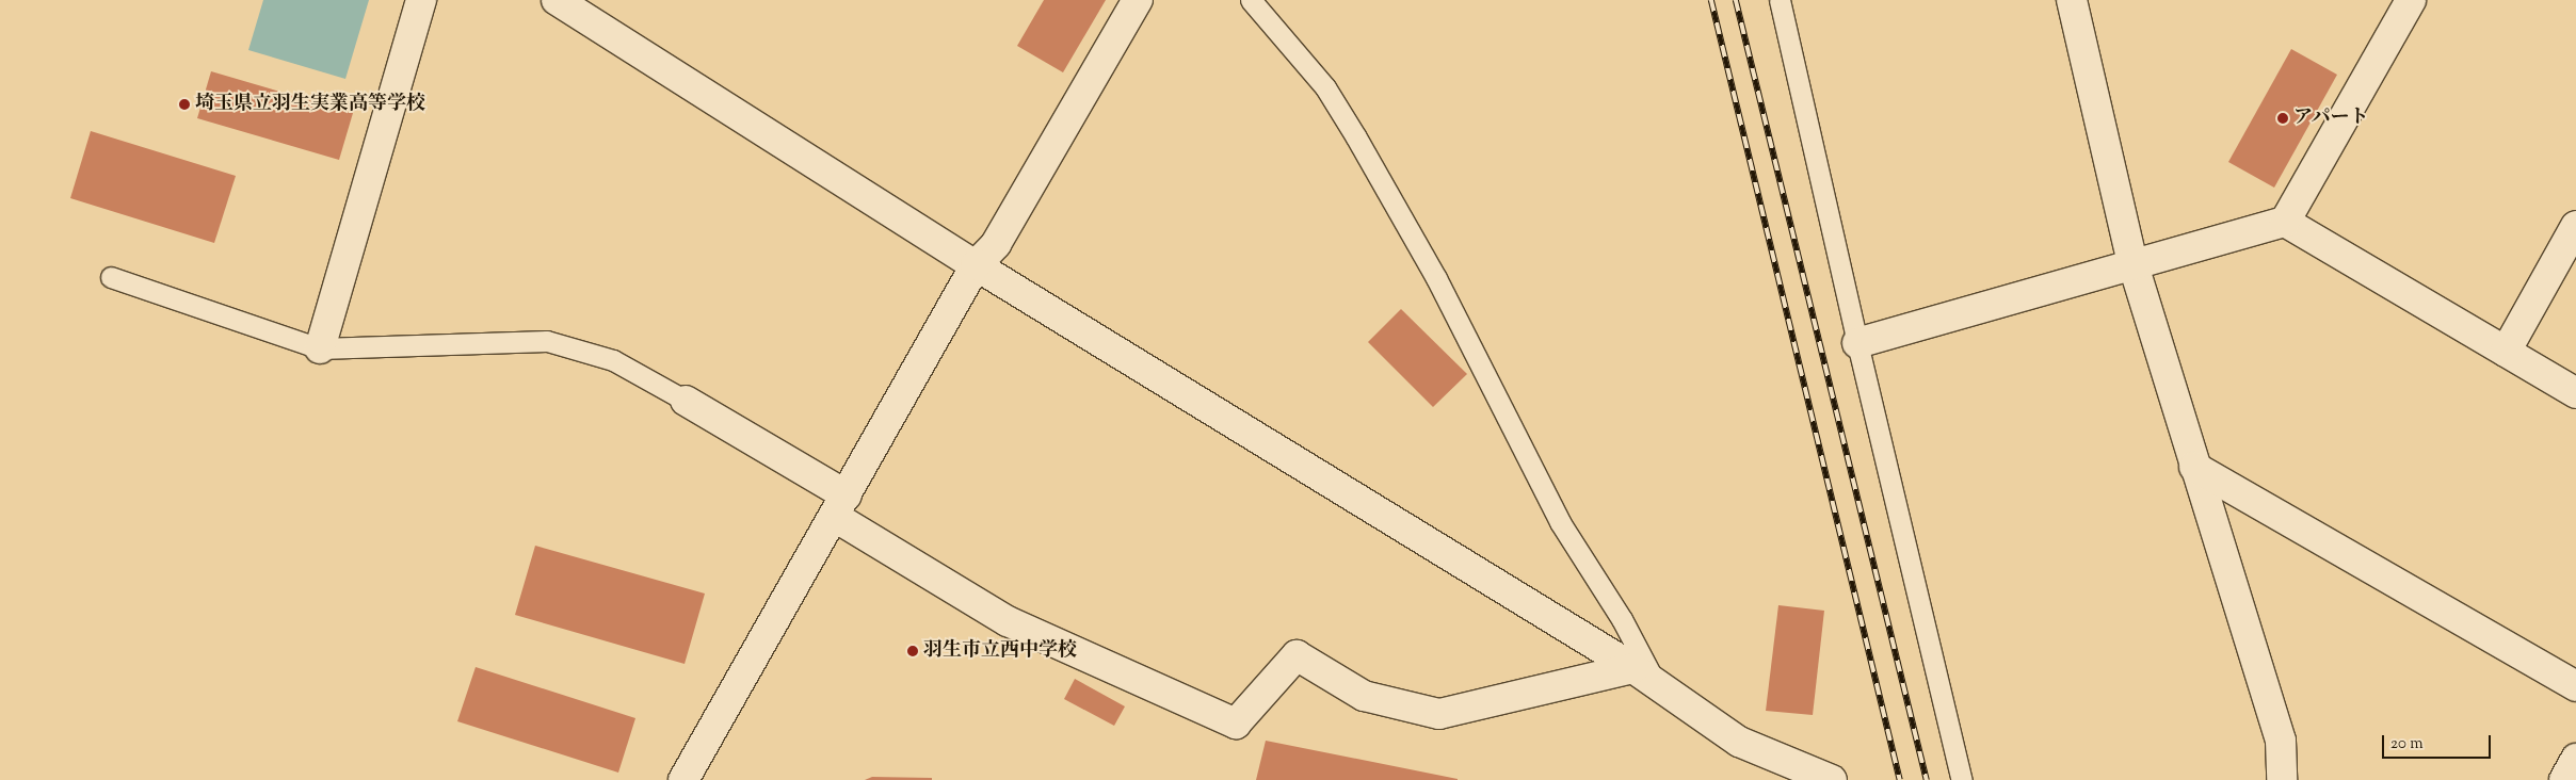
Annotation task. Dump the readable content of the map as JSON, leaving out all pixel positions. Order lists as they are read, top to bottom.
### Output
{
  "places": ["埼玉県立羽生実業高等学校", "アパート", "羽生市立西中学校"],
  "scale_bar": "20 m"
}
